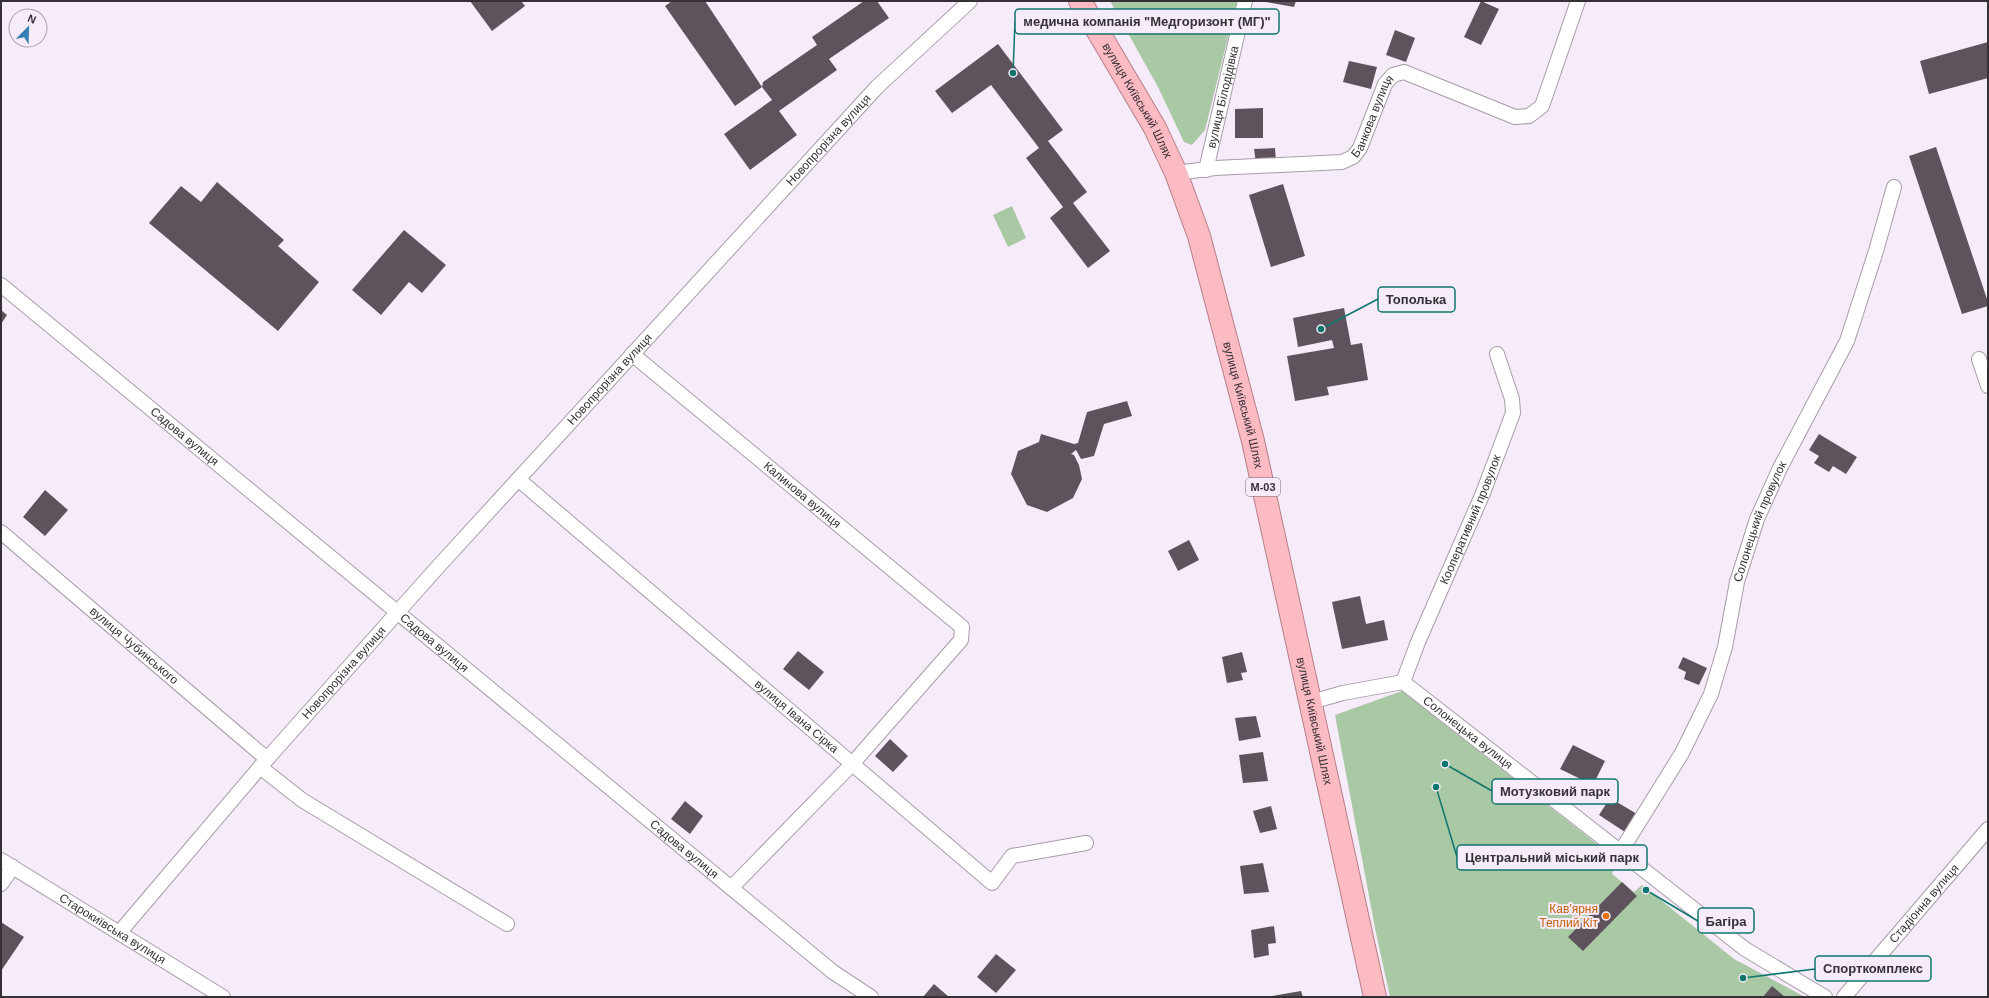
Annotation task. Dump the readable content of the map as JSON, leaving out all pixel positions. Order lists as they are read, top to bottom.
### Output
{
  "streets": {
    "highway": ["вулиця Київський Шлях", "М-03"],
    "street": [
      "вулиця Білодідівка",
      "Банкова вулиця",
      "Новопрорізна вулиця",
      "Садова вулиця",
      "Калинова вулиця",
      "Кооперативний провулок",
      "Солонецький провулок",
      "вулиця Чубинського",
      "вулиця Івана Сірка",
      "Солонецька вулиця",
      "Стадіонна вулиця",
      "Старокиївська вулиця"
    ]
  },
  "crossings": [
    ["вулиця Білодідівка", "Банкова вулиця"],
    ["вулиця Київський Шлях", "Банкова вулиця"],
    ["Новопрорізна вулиця", "Садова вулиця"],
    ["Новопрорізна вулиця", "Калинова вулиця"],
    ["Новопрорізна вулиця", "вулиця Чубинського"],
    ["Новопрорізна вулиця", "вулиця Івана Сірка"],
    ["Новопрорізна вулиця", "Старокиївська вулиця"],
    ["Калинова вулиця", "вулиця Івана Сірка"],
    ["Кооперативний провулок", "Солонецька вулиця"],
    ["Солонецький провулок", "Солонецька вулиця"]
  ],
  "places": [
    "медична компанія \"Медгоризонт (МГ)\"",
    "Тополька",
    "Мотузковий парк",
    "Центральний міський парк",
    "Багіра",
    "Кав'ярня Теплий Кіт",
    "Спорткомплекс"
  ],
  "north": "top right"
}
